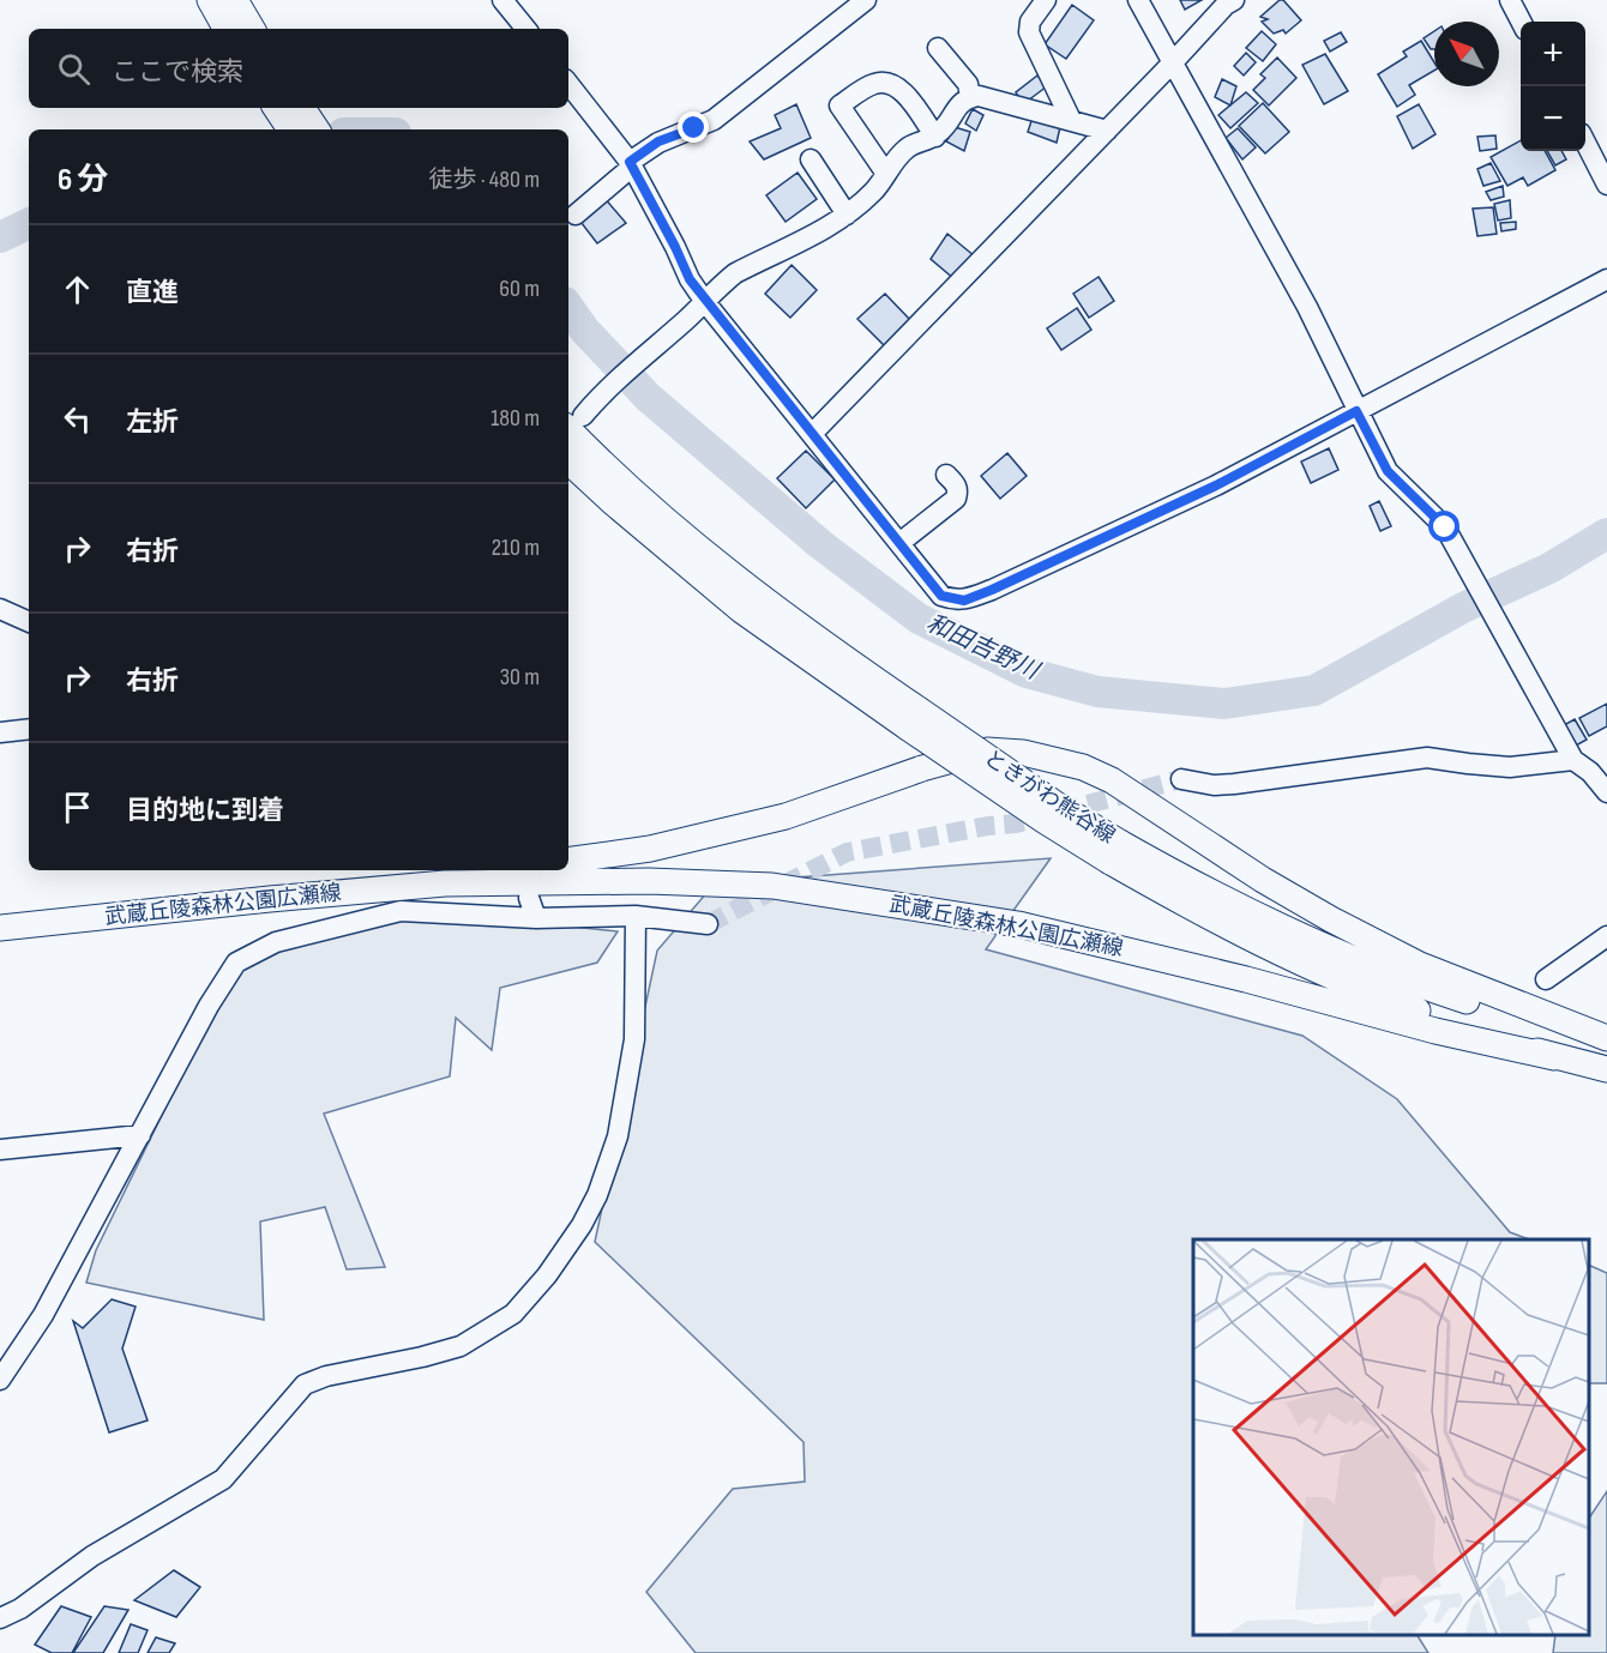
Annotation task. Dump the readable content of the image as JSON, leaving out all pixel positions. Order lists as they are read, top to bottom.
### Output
{
  "streets": {
    "main road": ["ときがわ熊谷線", "武蔵丘陵森林公園広瀬線"]
  },
  "crossings": [
    ["ときがわ熊谷線", "武蔵丘陵森林公園広瀬線"]
  ],
  "water": ["和田吉野川"],
  "north": "top left",
  "page": {
    "map_buttons": ["+", "−"],
    "search": "ここで検索",
    "heading": ["6 分", "徒歩 · 480 m"],
    "list": [
      ["直進", "60 m"],
      ["左折", "180 m"],
      ["右折", "210 m"],
      ["右折", "30 m"],
      "目的地に到着"
    ]
  }
}
